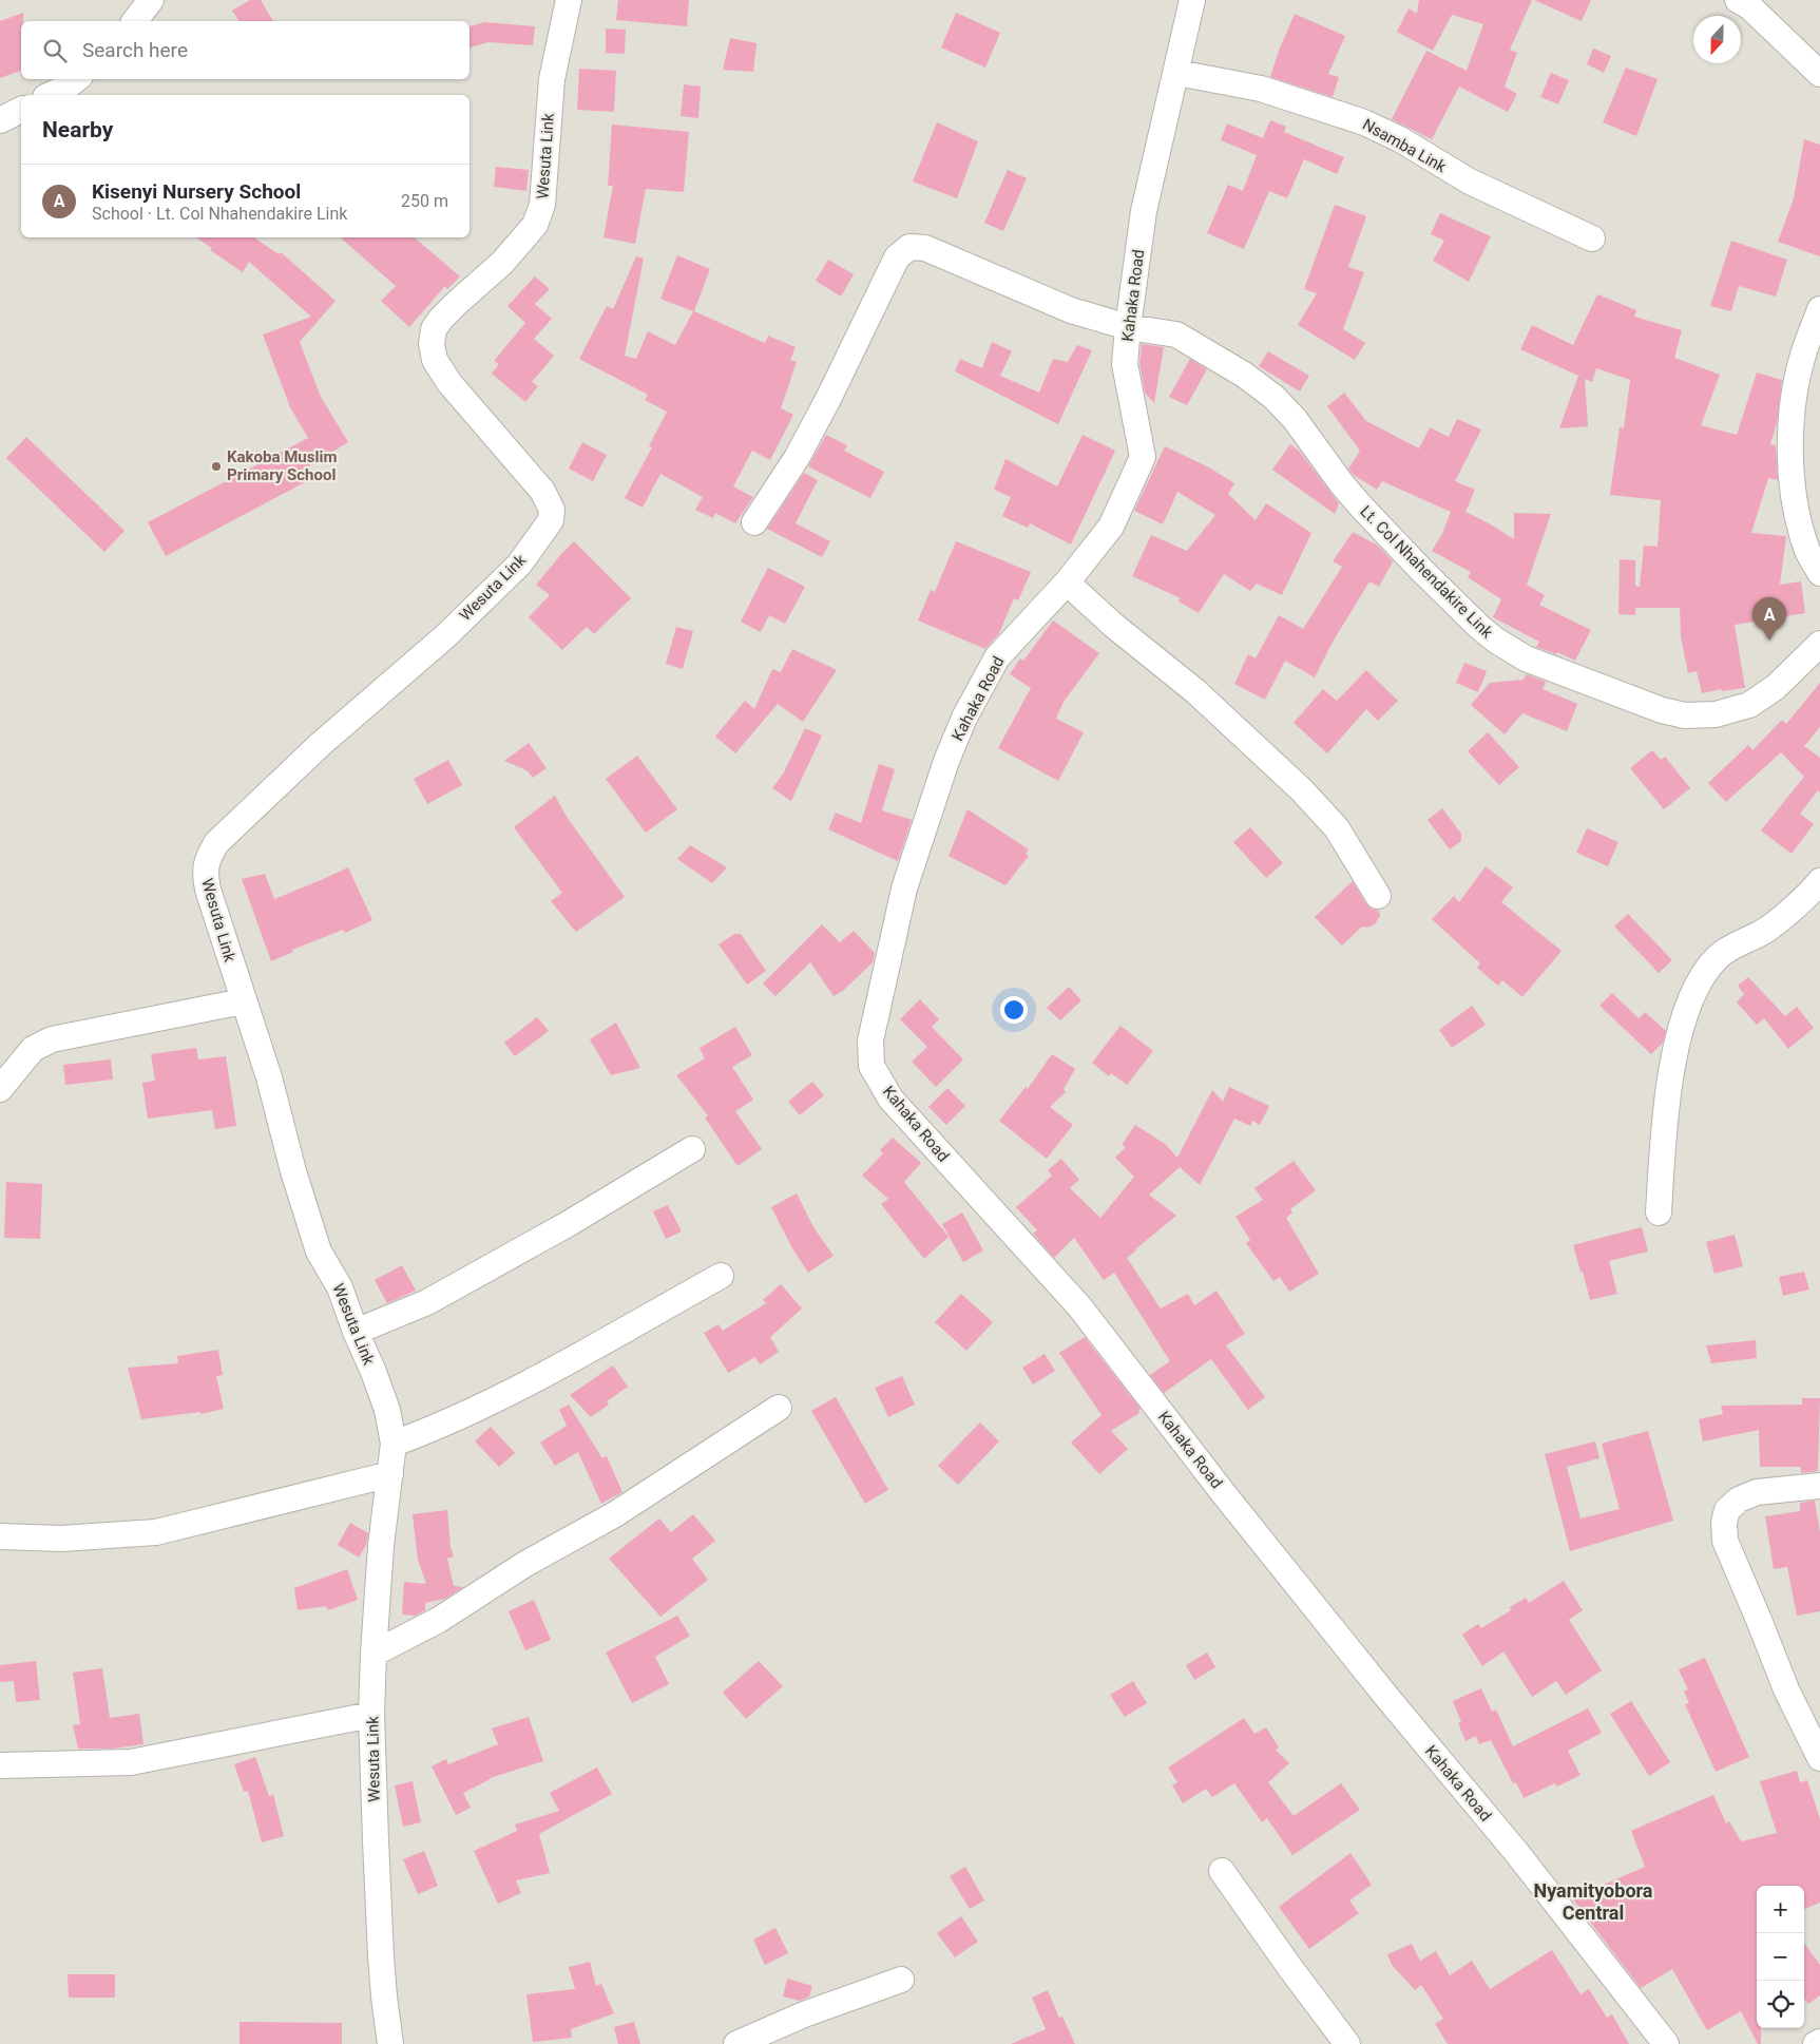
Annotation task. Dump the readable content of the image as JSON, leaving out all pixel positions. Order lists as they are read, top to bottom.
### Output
{
  "streets": {
    "street": [
      "Nsamba Link",
      "Wesuta Link",
      "Kahaka Road",
      "Lt. Col Nhahendakire Link"
    ]
  },
  "crossings": [
    ["Nsamba Link", "Kahaka Road"],
    ["Kahaka Road", "Lt. Col Nhahendakire Link"]
  ],
  "districts": ["Nyamityobora Central"],
  "places": ["Kakoba Muslim Primary School"],
  "north": "bottom",
  "page": {
    "search": "Search here",
    "heading": "Nearby",
    "list": [
      {
        "mark": "A",
        "name": "Kisenyi Nursery School",
        "note": "School · Lt. Col Nhahendakire Link",
        "value": "250 m"
      }
    ],
    "pins": "A",
    "map_buttons": ["+", "−"]
  }
}
